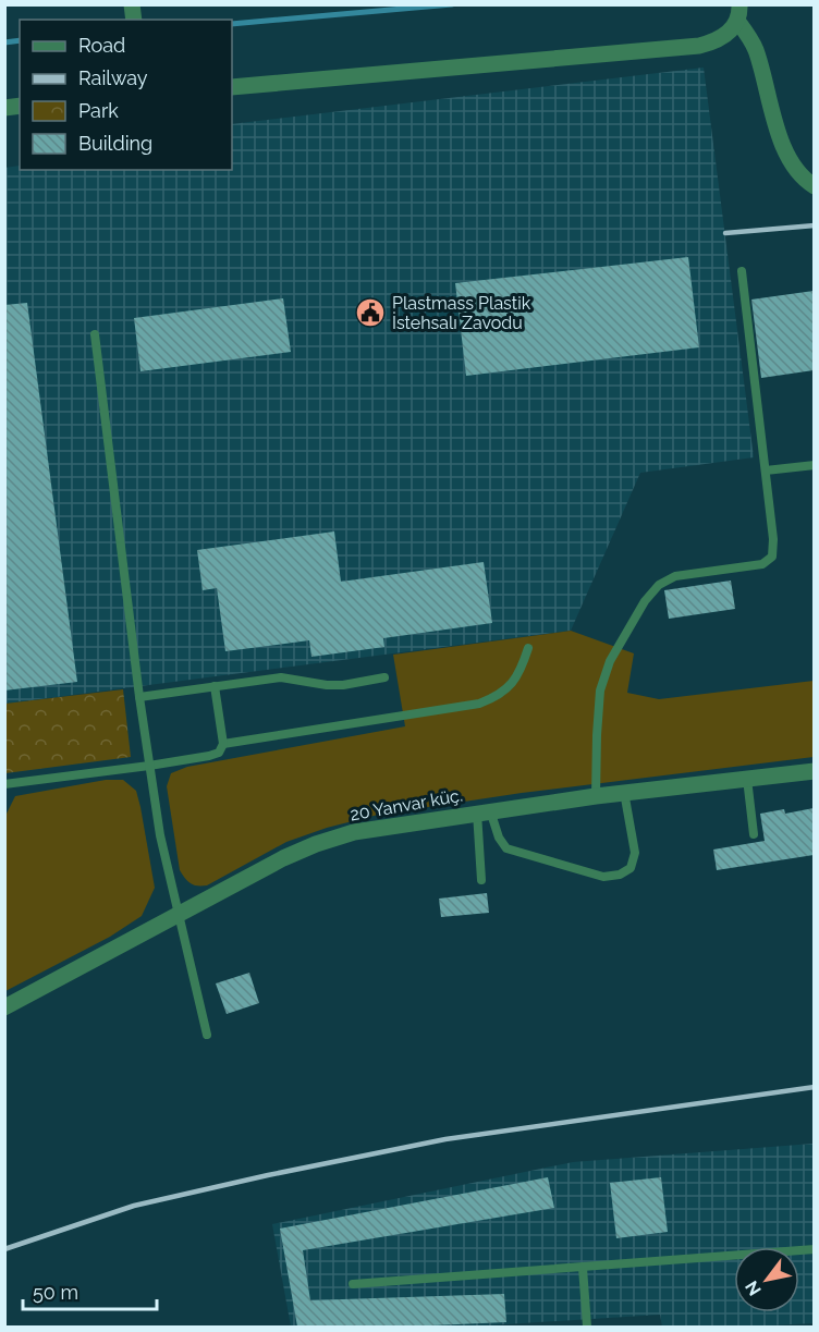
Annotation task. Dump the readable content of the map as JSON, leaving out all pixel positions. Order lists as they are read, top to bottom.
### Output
{
  "streets": {
    "street": ["20 Yanvar küç."]
  },
  "places": {
    "public building": ["Plastmass Plastik İstehsalı Zavodu"]
  },
  "legend": [
    "Road",
    "Railway",
    "Park",
    "Building"
  ],
  "scale_bar": "50 m",
  "north": "bottom left"
}
